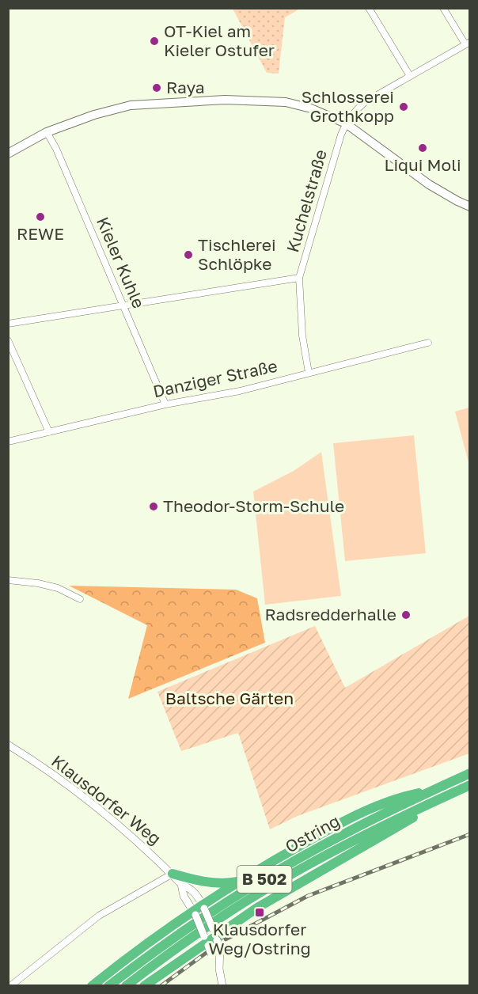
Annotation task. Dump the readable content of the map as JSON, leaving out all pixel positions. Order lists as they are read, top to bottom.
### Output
{
  "streets": {
    "highway": ["Ostring", "B 502"],
    "street": [
      "Kuchelstraße",
      "Kieler Kuhle",
      "Danziger Straße",
      "Klausdorfer Weg"
    ]
  },
  "crossings": [
    ["Kuchelstraße", "Danziger Straße"],
    ["Kieler Kuhle", "Danziger Straße"]
  ],
  "parks": ["Baltsche Gärten"],
  "places": {
    "other": [
      "OT-Kiel am Kieler Ostufer",
      "Raya",
      "Schlosserei Grothkopp",
      "Liqui Moli",
      "REWE",
      "Tischlerei Schlöpke",
      "Theodor-Storm-Schule",
      "Radsredderhalle"
    ],
    "transit": ["Klausdorfer Weg/Ostring"]
  }
}
